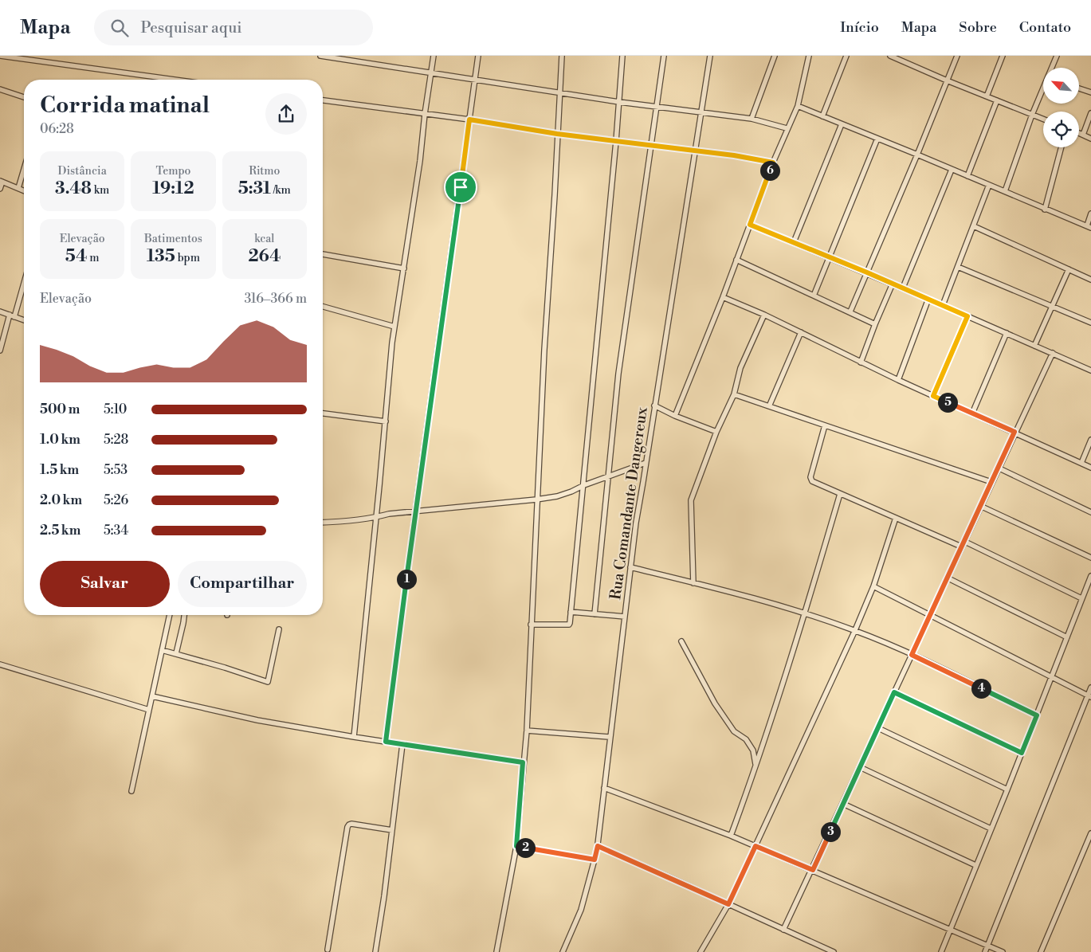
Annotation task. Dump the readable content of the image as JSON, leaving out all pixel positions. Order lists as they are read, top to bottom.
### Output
{
  "streets": {
    "street": ["Rua Comandante Dangereux"]
  },
  "north": "top left",
  "page": {
    "header": "Mapa",
    "search": "Pesquisar aqui",
    "nav": [
      "Início",
      "Mapa",
      "Sobre",
      "Contato"
    ],
    "heading": ["Corrida matinal", "06:28"],
    "stats": [
      ["Distância", "3.48 km"],
      ["Tempo", "19:12"],
      ["Ritmo", "5:31 /km"],
      ["Elevação", "54 m"],
      ["Batimentos", "135 bpm"],
      ["kcal", "264"]
    ],
    "pins": [
      "6",
      "5",
      "1",
      "4",
      "3",
      "2"
    ],
    "chart": ["Elevação", "316–366 m"],
    "list": [
      {
        "name": "500 m",
        "note": "5:10"
      },
      {
        "name": "1.0 km",
        "note": "5:28"
      },
      {
        "name": "1.5 km",
        "note": "5:53"
      },
      {
        "name": "2.0 km",
        "note": "5:26"
      },
      {
        "name": "2.5 km",
        "note": "5:34"
      }
    ],
    "buttons": ["Salvar", "Compartilhar"]
  }
}
